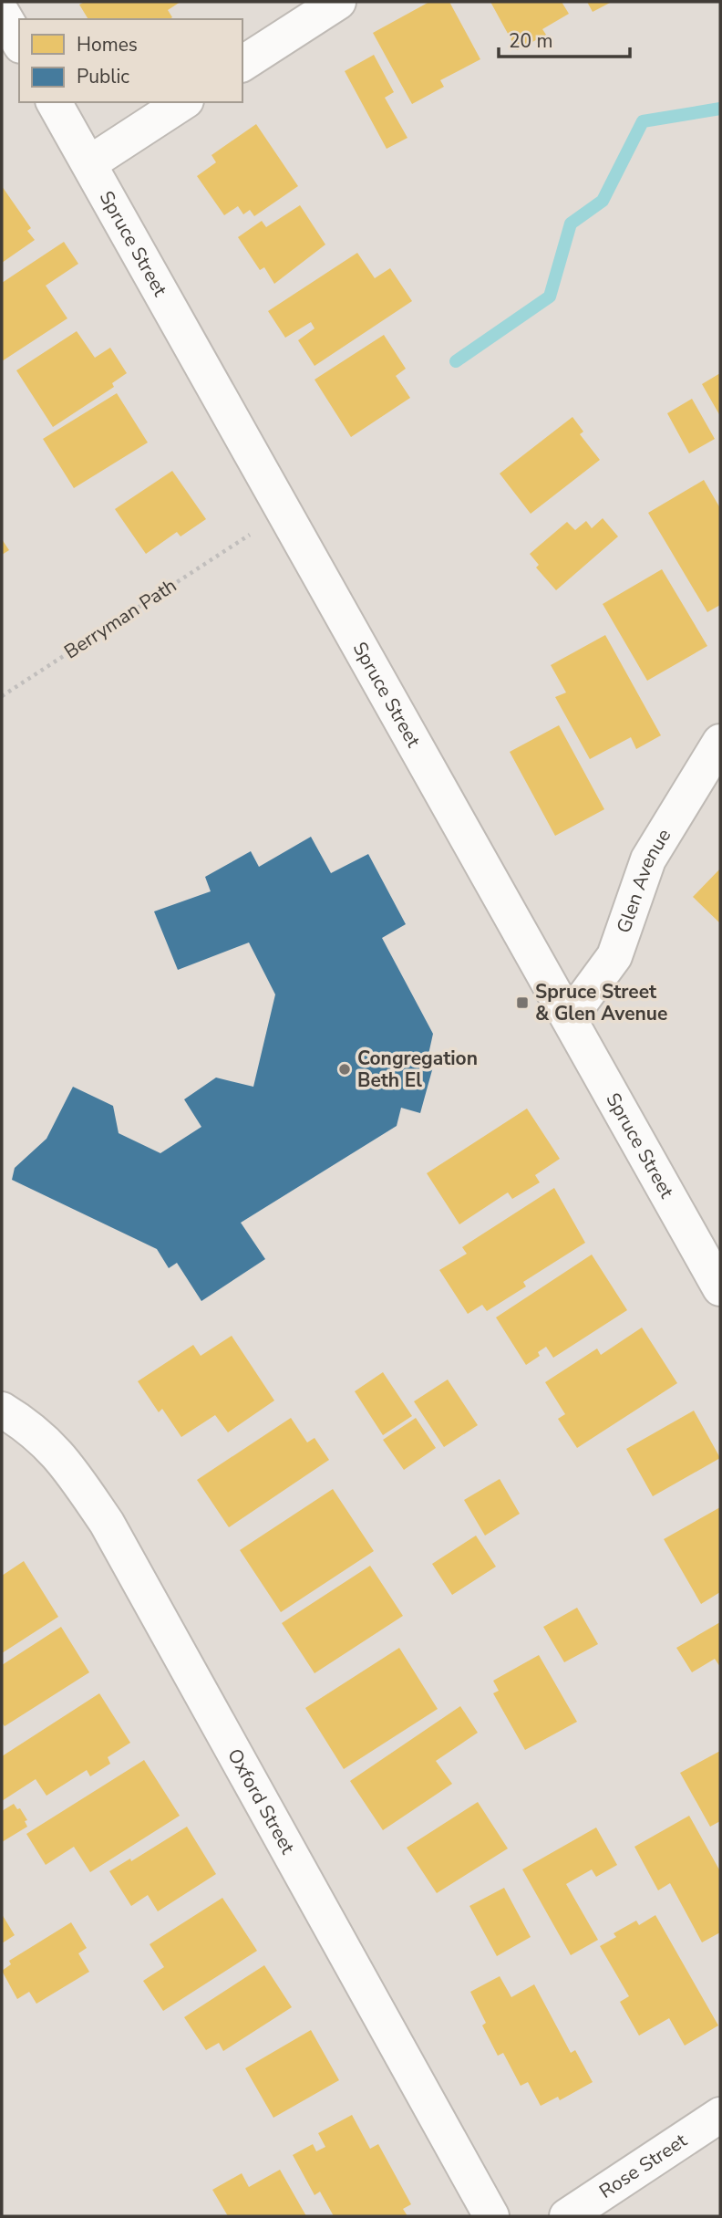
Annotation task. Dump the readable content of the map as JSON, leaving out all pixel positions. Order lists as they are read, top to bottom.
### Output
{
  "streets": {
    "street": [
      "Spruce Street",
      "Glen Avenue",
      "Oxford Street",
      "Rose Street"
    ],
    "path": ["Berryman Path"]
  },
  "crossings": [
    ["Spruce Street", "Glen Avenue"]
  ],
  "places": {
    "transit": ["Spruce Street & Glen Avenue"],
    "other": ["Congregation Beth El"]
  },
  "legend": ["Homes", "Public"],
  "scale_bar": "20 m"
}
